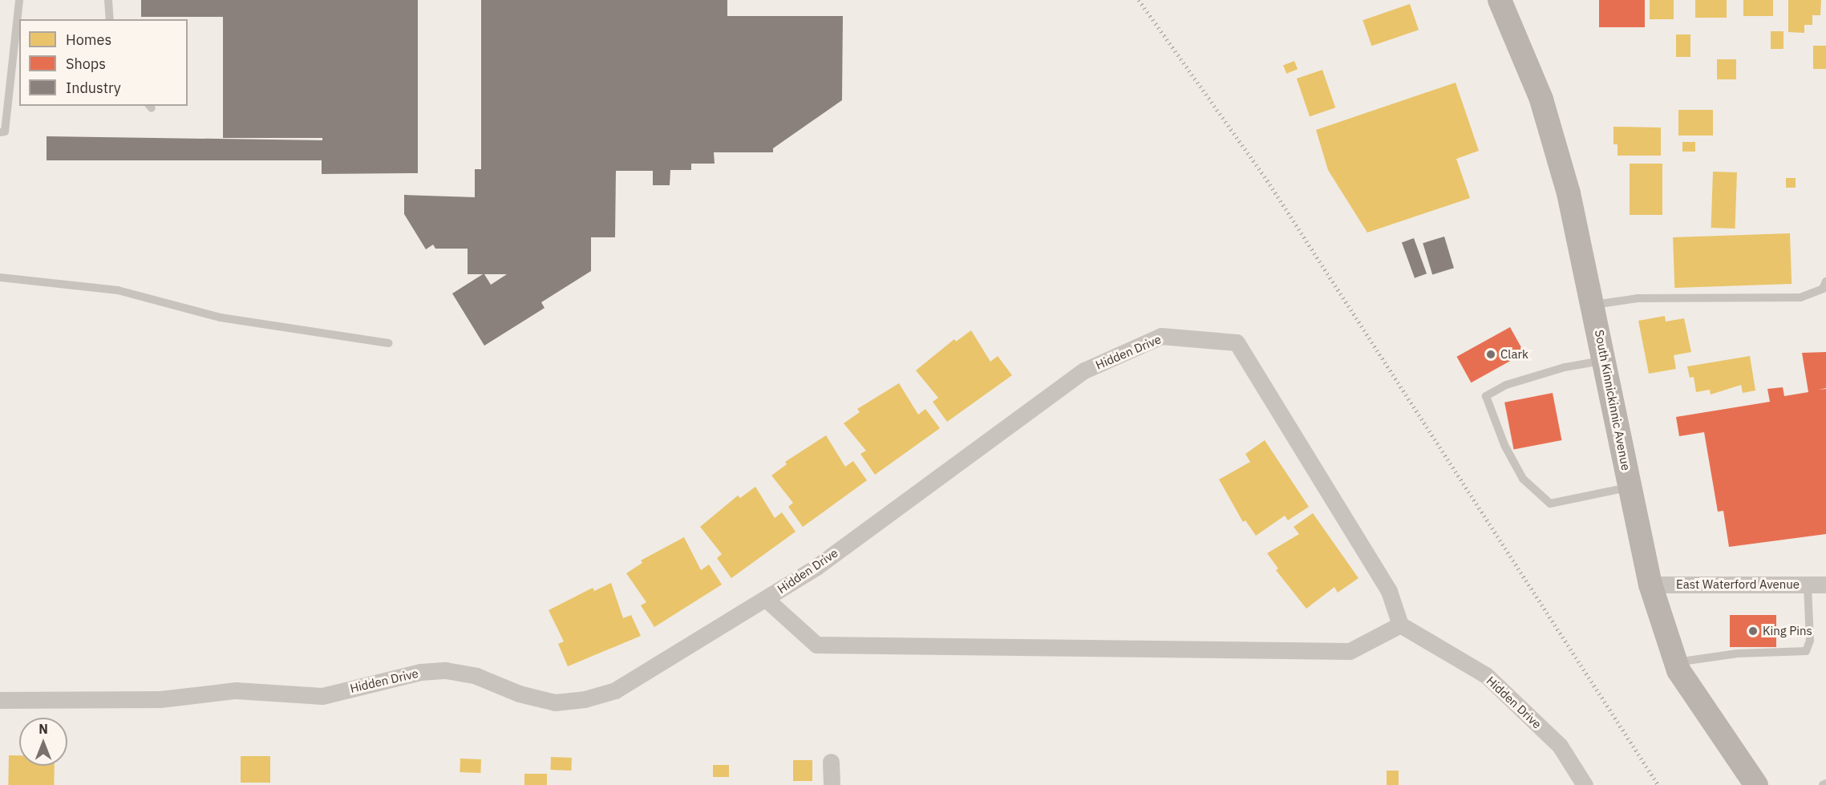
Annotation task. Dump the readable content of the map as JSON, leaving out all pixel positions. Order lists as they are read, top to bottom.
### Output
{
  "streets": {
    "street": ["Hidden Drive", "South Kinnickinnic Avenue", "East Waterford Avenue"]
  },
  "crossings": [
    ["South Kinnickinnic Avenue", "East Waterford Avenue"]
  ],
  "places": ["Clark", "King Pins"],
  "legend": ["Homes", "Shops", "Industry"],
  "north": "top"
}
